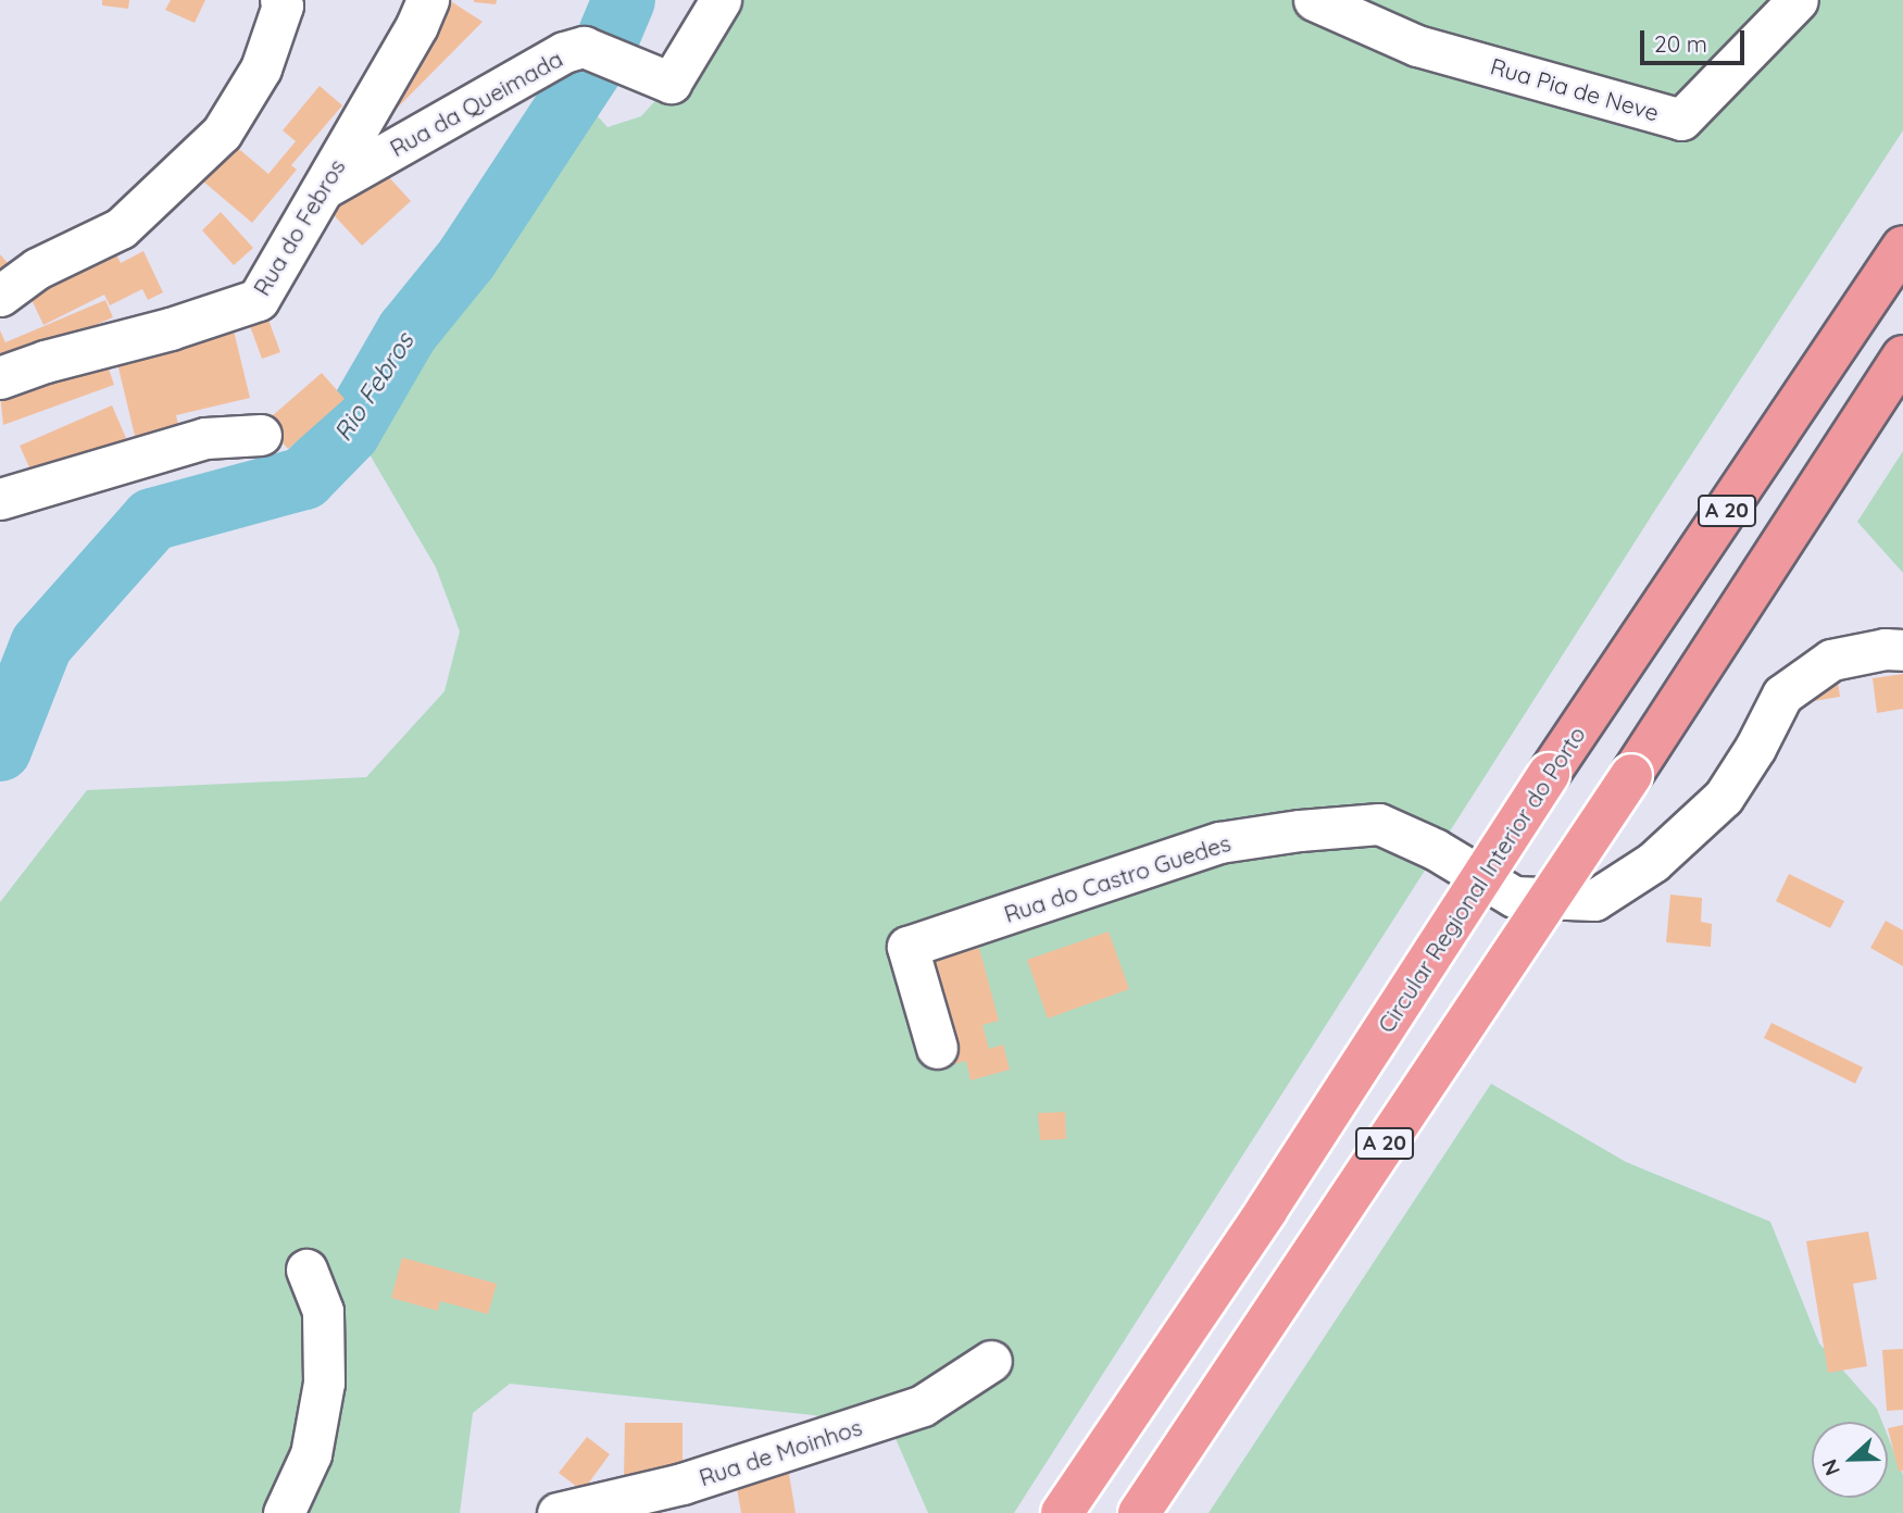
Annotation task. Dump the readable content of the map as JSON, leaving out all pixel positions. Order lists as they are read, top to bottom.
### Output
{
  "streets": {
    "highway": ["A 20", "Circular Regional Interior do Porto"],
    "street": [
      "Rua Pia de Neve",
      "Rua da Queimada",
      "Rua do Febros",
      "Rua do Castro Guedes",
      "Rua de Moinhos"
    ]
  },
  "crossings": [
    ["Rua da Queimada", "Rua do Febros"]
  ],
  "water": ["Rio Febros"],
  "scale_bar": "20 m",
  "north": "left"
}
